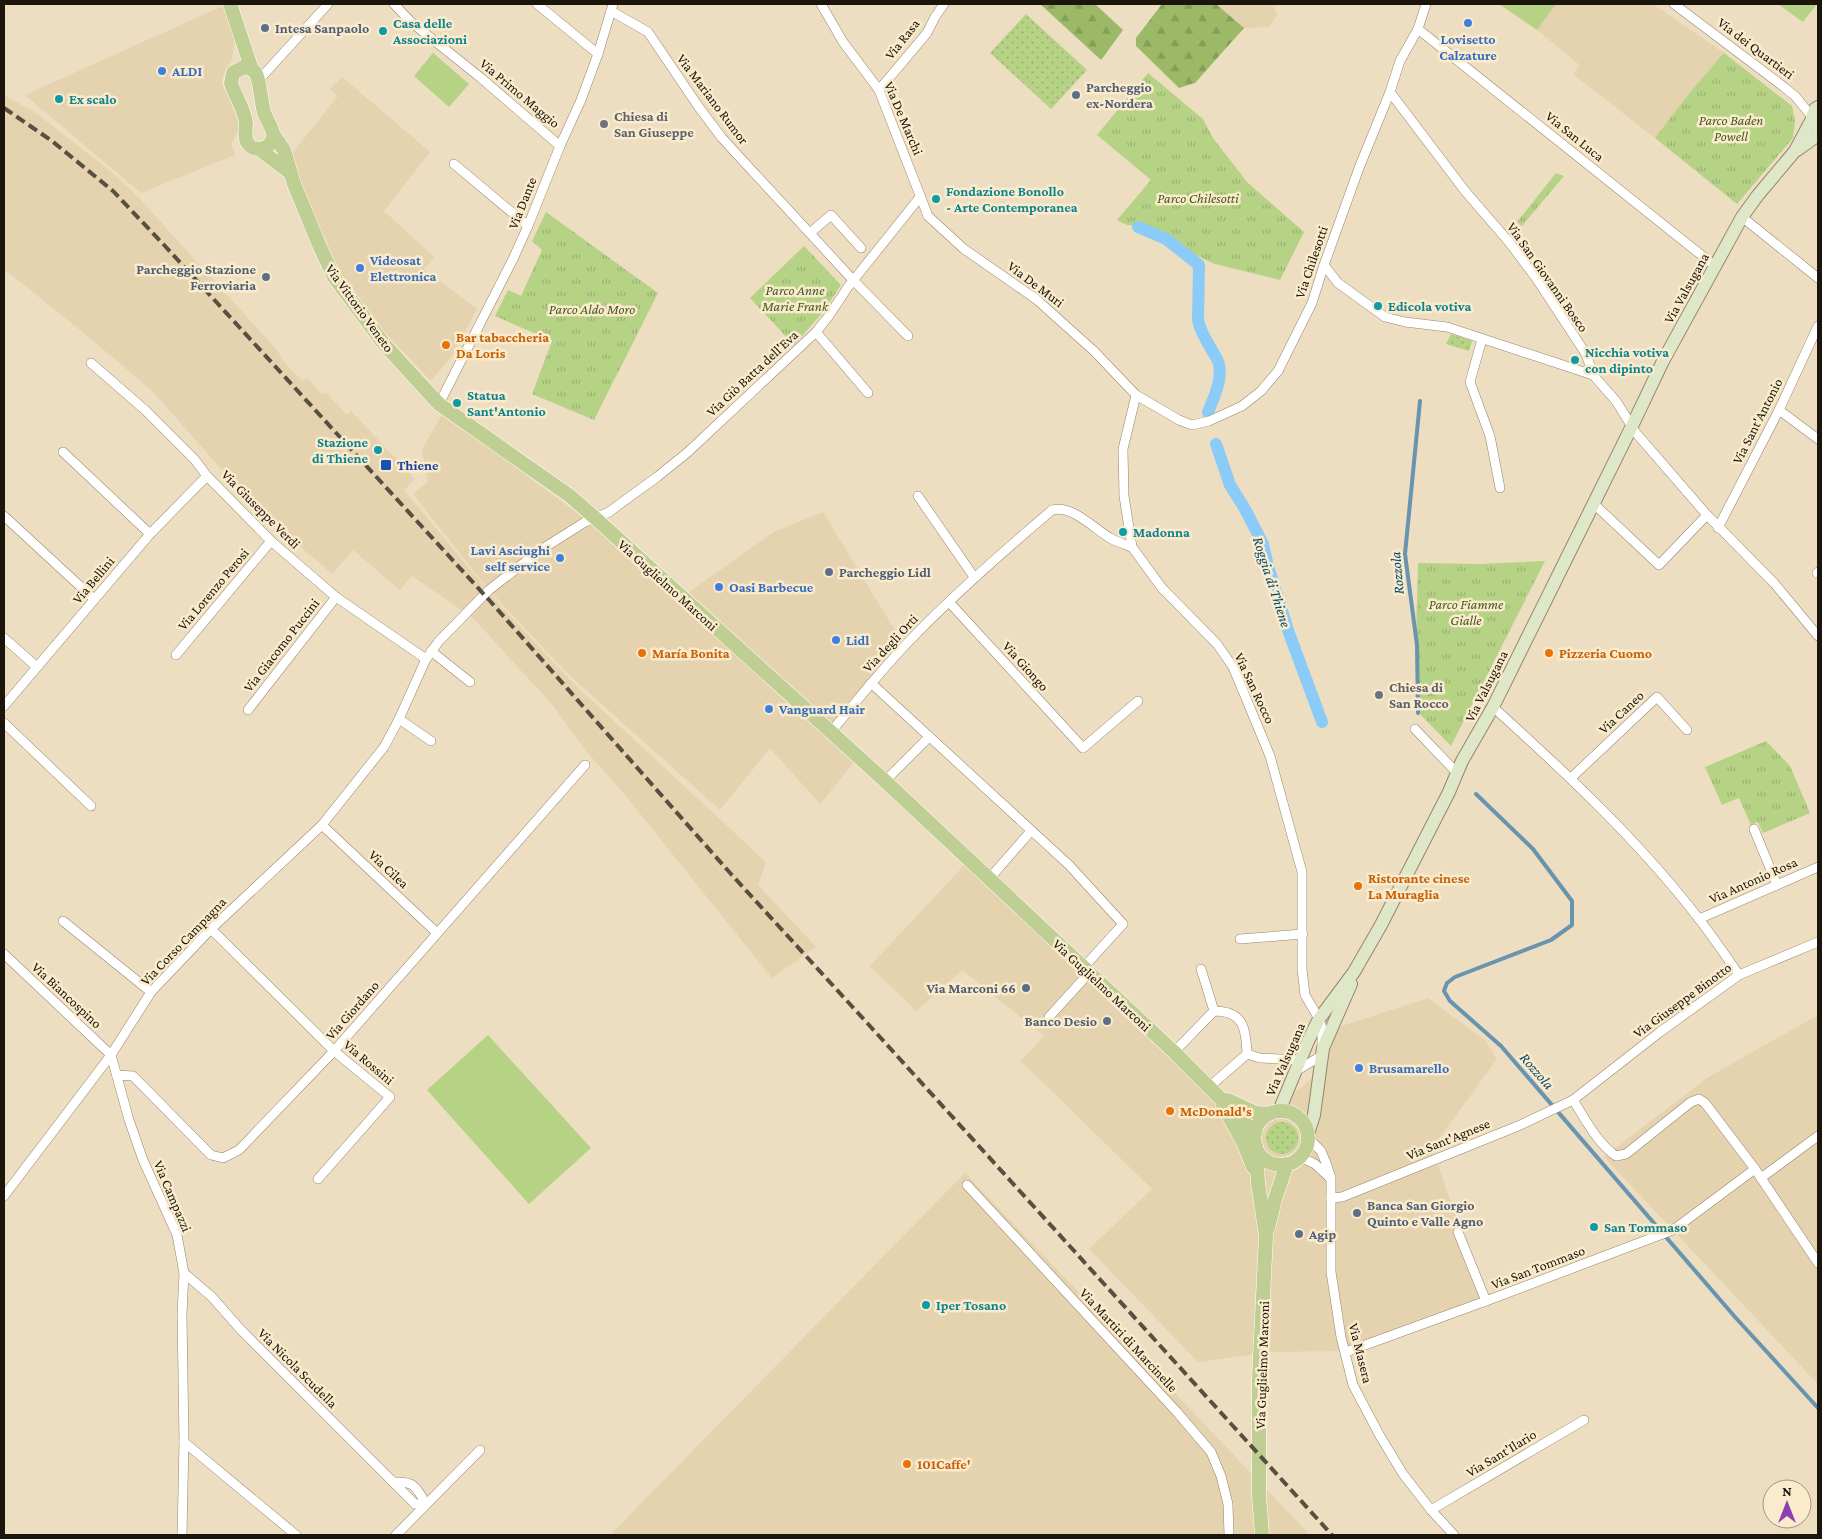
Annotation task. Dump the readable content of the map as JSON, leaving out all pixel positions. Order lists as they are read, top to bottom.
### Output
{
  "streets": {
    "main road": ["Via Valsugana", "Via Vittorio Veneto", "Via Guglielmo Marconi"],
    "street": [
      "Via Rasa",
      "Via dei Quartieri",
      "Via Primo Maggio",
      "Via Mariano Rumor",
      "Via De Marchi",
      "Via San Luca",
      "Via Dante",
      "Via Chilesotti",
      "Via San Giovanni Bosco",
      "Via De Muri",
      "Via Giò Batta dell'Eva",
      "Via Sant'Antonio",
      "Via Giuseppe Verdi",
      "Via Bellini",
      "Via Lorenzo Perosi",
      "Via degli Orti",
      "Via Giacomo Puccini",
      "Via Giongo",
      "Via San Rocco",
      "Via Caneo",
      "Via Cilea",
      "Via Antonio Rosa",
      "Via Corso Campagna",
      "Via Biancospino",
      "Via Giuseppe Binotto",
      "Via Giordano",
      "Via Rossini",
      "Via Sant'Agnese",
      "Via Campazzi",
      "Via San Tommaso",
      "Via Martiri di Marcinelle",
      "Via Masera",
      "Via Nicola Scudella",
      "Via Sant'Ilario"
    ]
  },
  "crossings": [
    ["Via Rasa", "Via De Marchi"],
    ["Via dei Quartieri", "Via Valsugana"],
    ["Via Primo Maggio", "Via Dante"],
    ["Via Mariano Rumor", "Via Dante"],
    ["Via Mariano Rumor", "Via Giò Batta dell'Eva"],
    ["Via De Marchi", "Via De Muri"],
    ["Via De Marchi", "Via Giò Batta dell'Eva"],
    ["Via San Luca", "Via Chilesotti"],
    ["Via San Luca", "Via Valsugana"],
    ["Via Dante", "Via Vittorio Veneto"],
    ["Via Dante", "Via Guglielmo Marconi"],
    ["Via Chilesotti", "Via San Giovanni Bosco"],
    ["Via Chilesotti", "Via De Muri"],
    ["Via Chilesotti", "Via San Rocco"],
    ["Via San Giovanni Bosco", "Via Valsugana"],
    ["Via San Giovanni Bosco", "Via Sant'Antonio"],
    ["Via De Muri", "Via Giò Batta dell'Eva"],
    ["Via De Muri", "Via San Rocco"],
    ["Via Valsugana", "Via Guglielmo Marconi"],
    ["Via Valsugana", "Via San Rocco"],
    ["Via Valsugana", "Via Masera"],
    ["Via Vittorio Veneto", "Via Guglielmo Marconi"],
    ["Via Giò Batta dell'Eva", "Via Guglielmo Marconi"],
    ["Via Giò Batta dell'Eva", "Via Corso Campagna"],
    ["Via Giuseppe Verdi", "Via Bellini"],
    ["Via Giuseppe Verdi", "Via Lorenzo Perosi"],
    ["Via Giuseppe Verdi", "Via Giacomo Puccini"],
    ["Via Giuseppe Verdi", "Via Corso Campagna"],
    ["Via Guglielmo Marconi", "Via degli Orti"],
    ["Via Guglielmo Marconi", "Via Corso Campagna"],
    ["Via Guglielmo Marconi", "Via Masera"],
    ["Via degli Orti", "Via Giongo"],
    ["Via degli Orti", "Via San Rocco"],
    ["Via Cilea", "Via Corso Campagna"],
    ["Via Cilea", "Via Giordano"],
    ["Via Corso Campagna", "Via Biancospino"],
    ["Via Corso Campagna", "Via Rossini"],
    ["Via Corso Campagna", "Via Campazzi"],
    ["Via Biancospino", "Via Campazzi"],
    ["Via Giuseppe Binotto", "Via Sant'Agnese"],
    ["Via Giordano", "Via Rossini"],
    ["Via Giordano", "Via Campazzi"],
    ["Via Sant'Agnese", "Via Masera"],
    ["Via Campazzi", "Via Nicola Scudella"],
    ["Via San Tommaso", "Via Masera"],
    ["Via Masera", "Via Sant'Ilario"]
  ],
  "water": ["Rozzola", "Roggia di Thiene"],
  "parks": [
    "Parco Baden Powell",
    "Parco Chilesotti",
    "Parco Anne Marie Frank",
    "Parco Aldo Moro",
    "Parco Fiamme Gialle"
  ],
  "places": {
    "other": [
      "Lovisetto Calzature",
      "Intesa Sanpaolo",
      "Casa delle Associazioni",
      "ALDI",
      "Parcheggio ex-Nordera",
      "Ex scalo",
      "Chiesa di San Giuseppe",
      "Fondazione Bonollo - Arte Contemporanea",
      "Videosat Elettronica",
      "Parcheggio Stazione Ferroviaria",
      "Edicola votiva",
      "Bar tabaccheria Da Loris",
      "Nicchia votiva con dipinto",
      "Statua Sant'Antonio",
      "Stazione di Thiene",
      "Madonna",
      "Lavi Asciughi self service",
      "Parcheggio Lidl",
      "Oasi Barbecue",
      "Lidl",
      "María Bonita",
      "Pizzeria Cuomo",
      "Chiesa di San Rocco",
      "Vanguard Hair",
      "Ristorante cinese La Muraglia",
      "Via Marconi 66",
      "Banco Desio",
      "Brusamarello",
      "McDonald's",
      "Banca San Giorgio Quinto e Valle Agno",
      "San Tommaso",
      "Agip",
      "Iper Tosano",
      "101Caffe'"
    ],
    "transit": ["Thiene"]
  },
  "north": "top"
}
